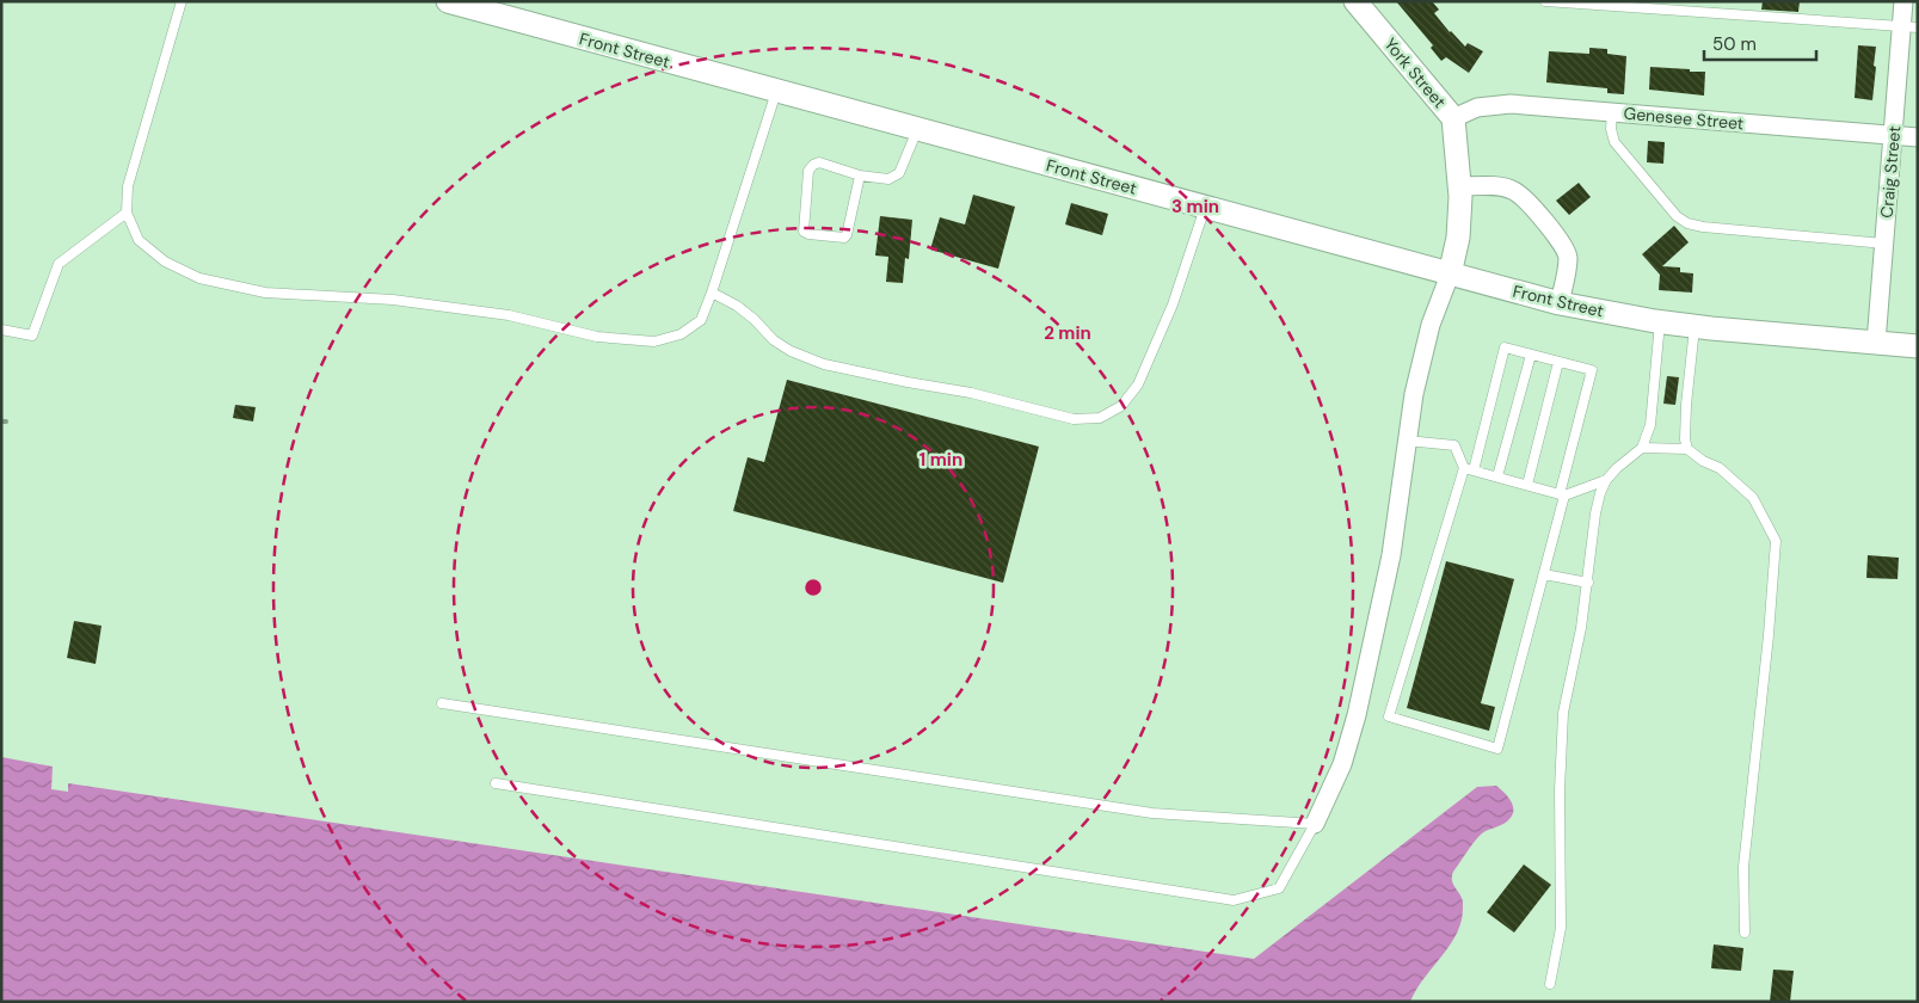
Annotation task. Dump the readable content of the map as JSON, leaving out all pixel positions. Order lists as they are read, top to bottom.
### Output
{
  "streets": {
    "street": [
      "Front Street",
      "York Street",
      "Genesee Street",
      "Craig Street"
    ]
  },
  "crossings": [
    ["Front Street", "York Street"],
    ["Front Street", "Craig Street"],
    ["York Street", "Genesee Street"],
    ["Genesee Street", "Craig Street"]
  ],
  "scale_bar": "50 m",
  "rings": ["3 min", "2 min", "1 min"]
}
